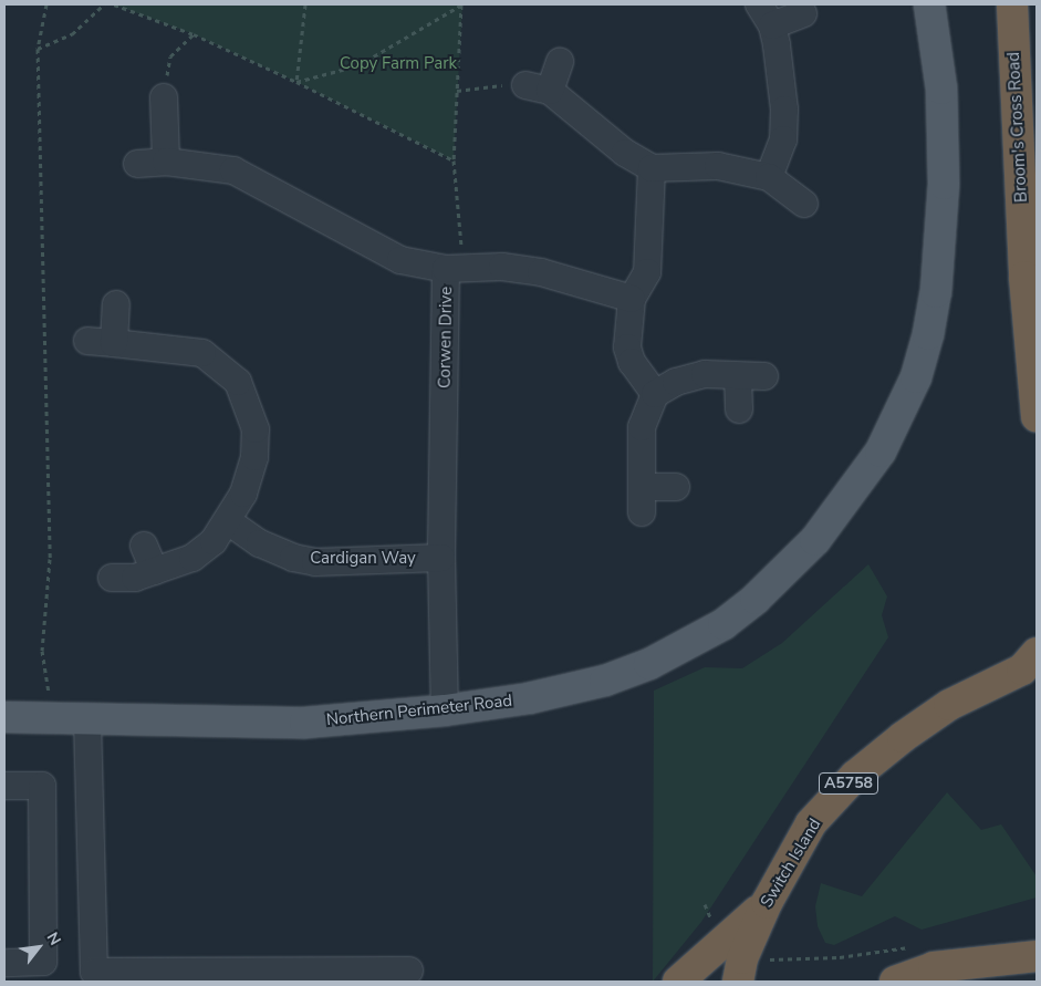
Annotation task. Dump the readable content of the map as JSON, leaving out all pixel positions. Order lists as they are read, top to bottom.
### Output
{
  "streets": {
    "highway": ["Broom's Cross Road", "A5758", "Switch Island"],
    "main road": ["Northern Perimeter Road"],
    "street": ["Corwen Drive", "Cardigan Way"]
  },
  "crossings": [
    ["Corwen Drive", "Cardigan Way"],
    ["Corwen Drive", "Northern Perimeter Road"],
    ["A5758", "Switch Island"]
  ],
  "parks": ["Copy Farm Park"],
  "north": "top right"
}
